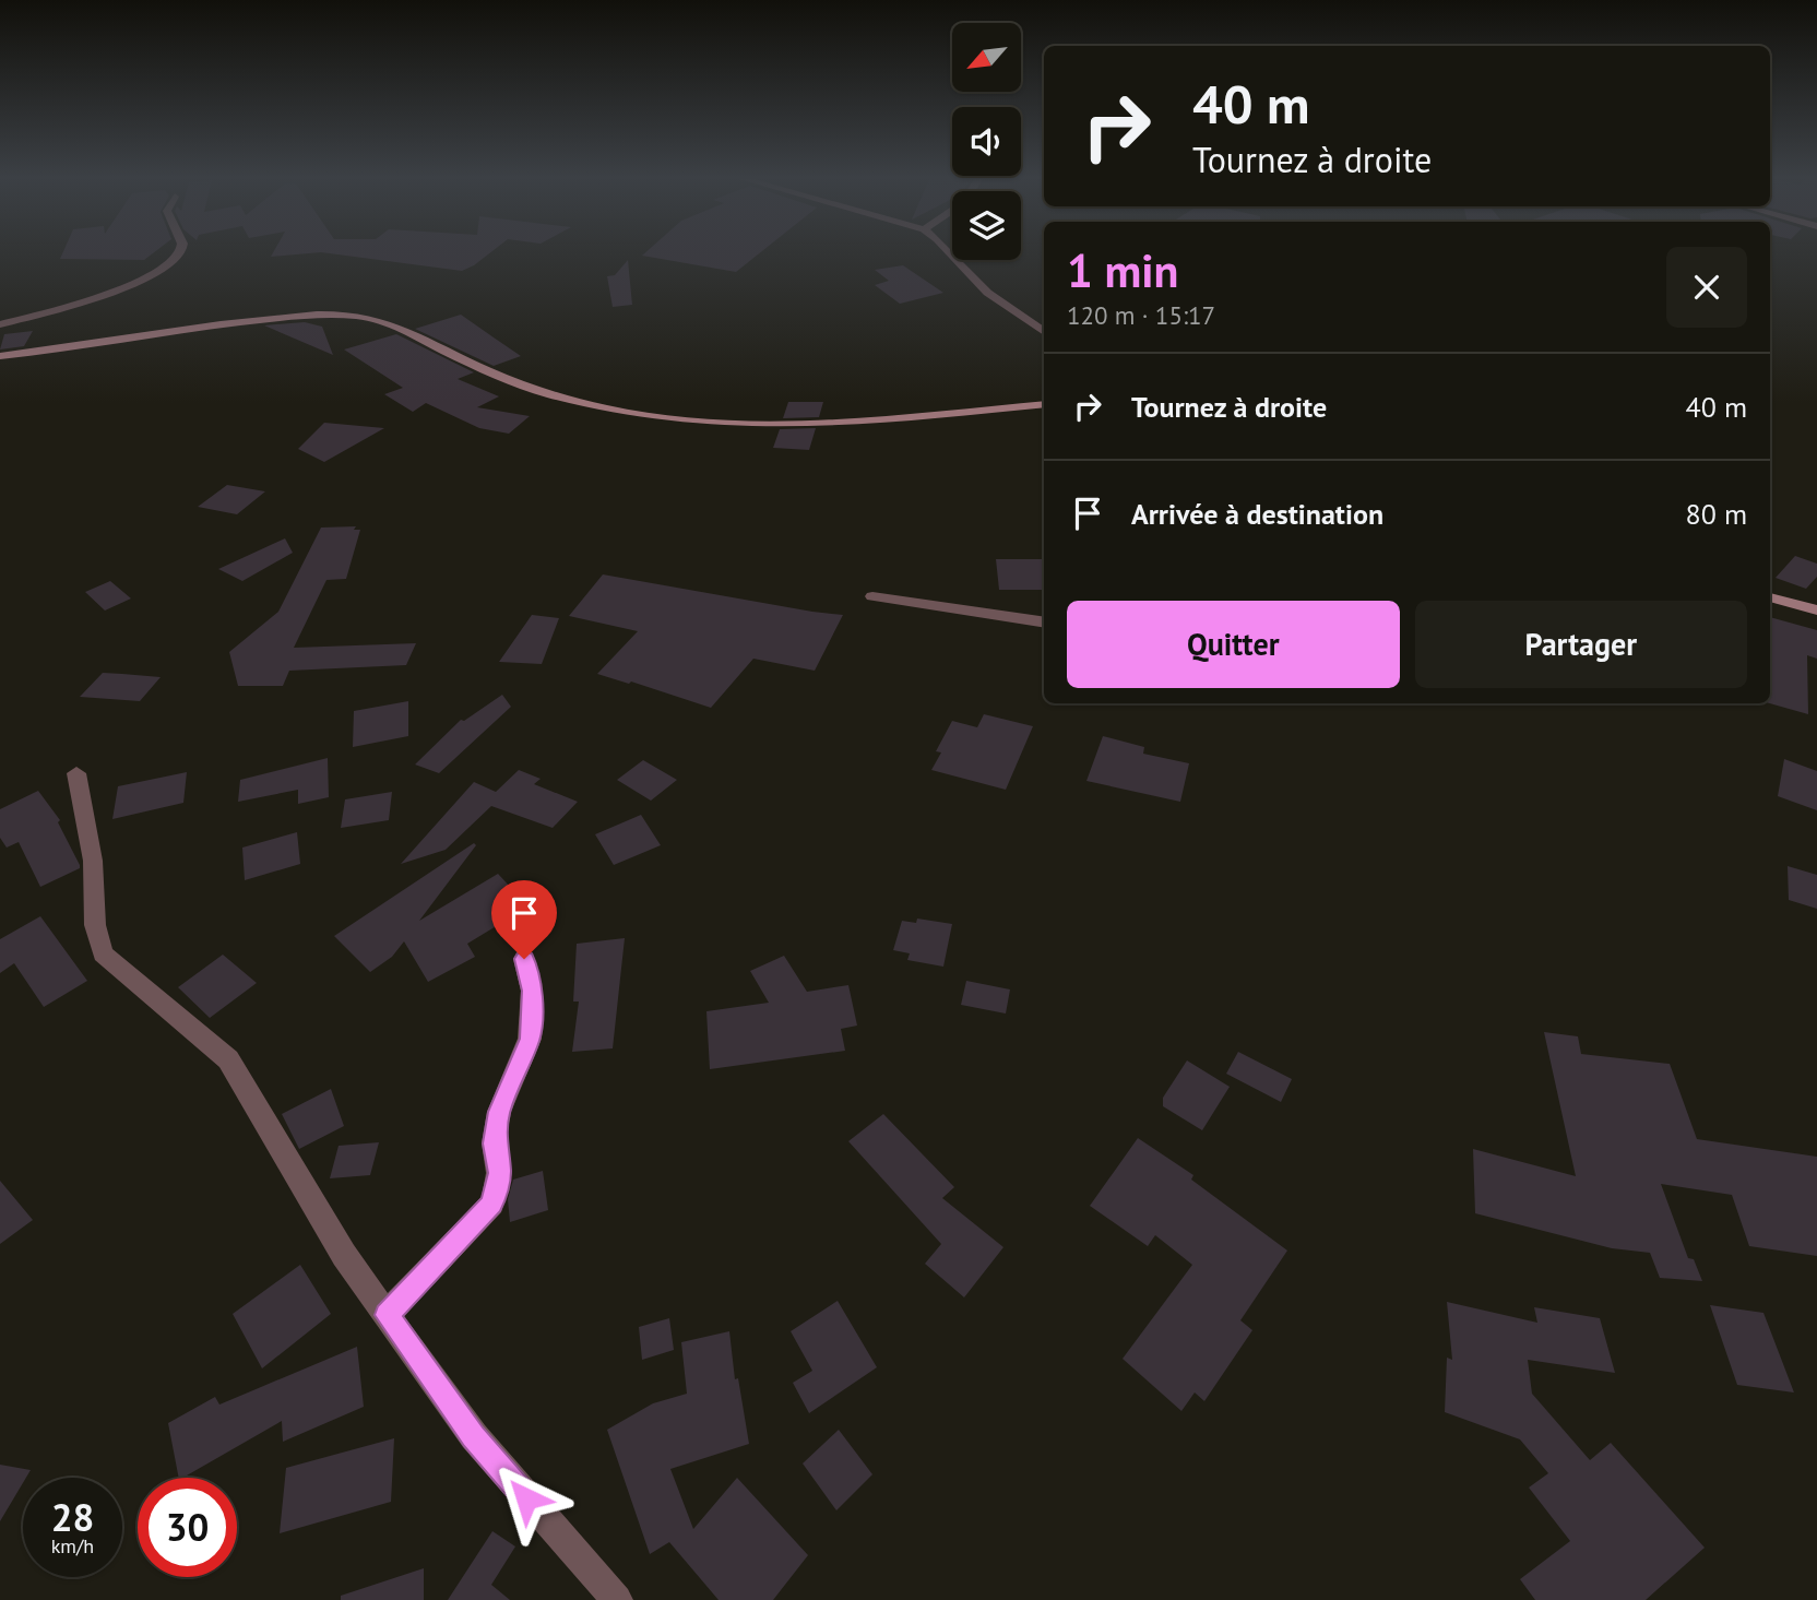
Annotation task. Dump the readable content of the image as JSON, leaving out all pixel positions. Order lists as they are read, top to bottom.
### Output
{
  "north": "bottom left",
  "page": {
    "turn": ["40 m", "Tournez à droite"],
    "heading": ["1 min", "120 m · 15:17"],
    "list": [
      {
        "name": "Tournez à droite",
        "value": "40 m"
      },
      {
        "name": "Arrivée à destination",
        "value": "80 m"
      }
    ],
    "buttons": ["Quitter", "Partager"],
    "speed": "28 km/h",
    "limit": "30"
  }
}
